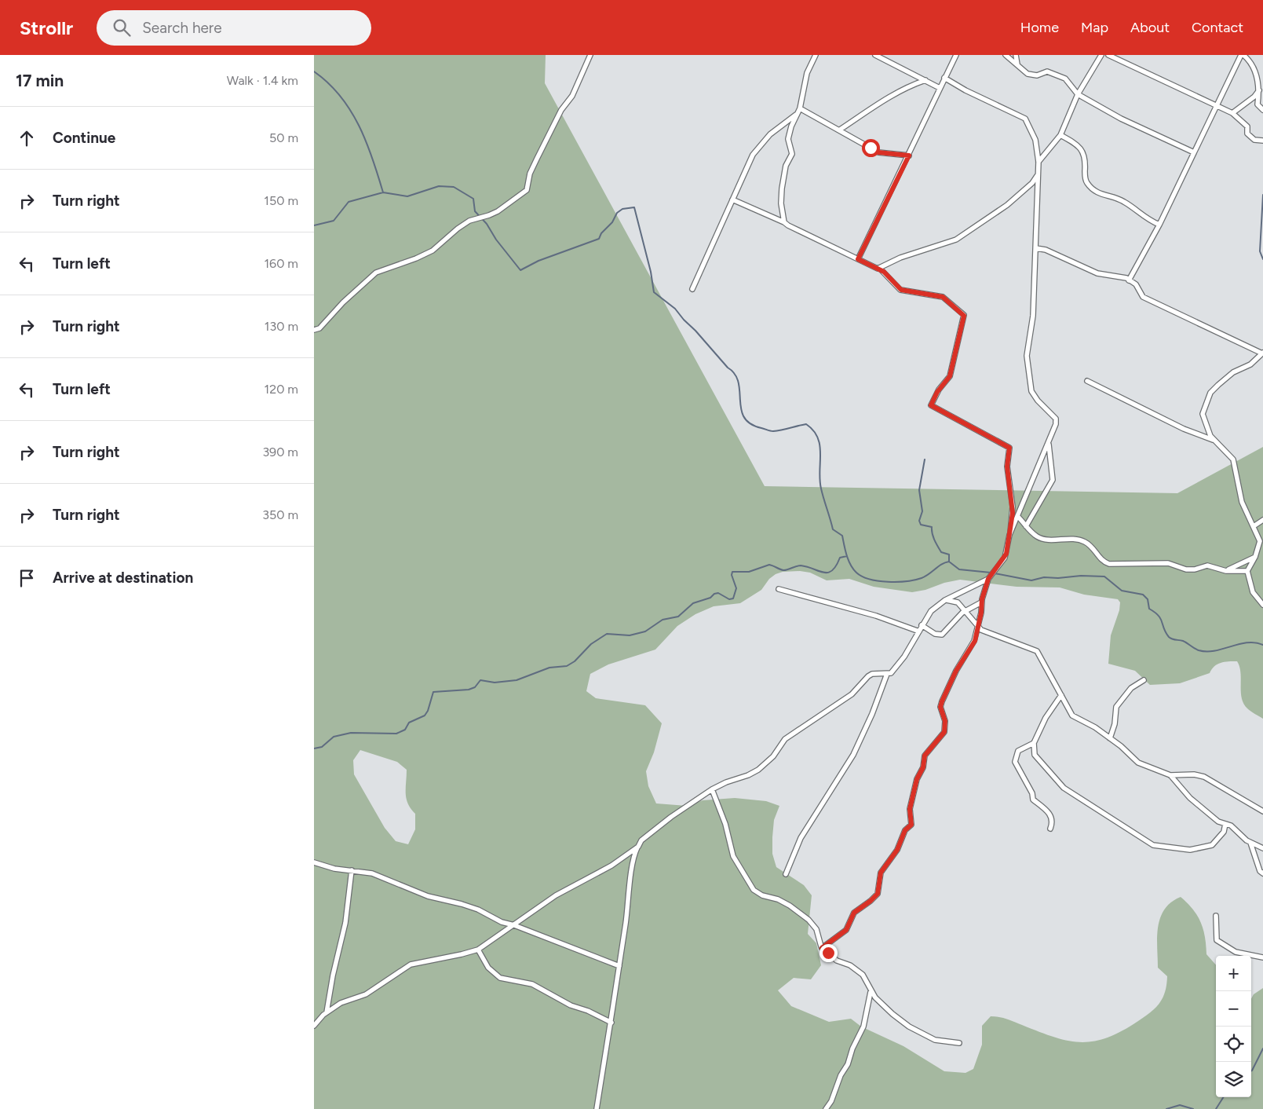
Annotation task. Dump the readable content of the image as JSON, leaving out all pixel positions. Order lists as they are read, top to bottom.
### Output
{
  "page": {
    "header": "Strollr",
    "search": "Search here",
    "nav": [
      "Home",
      "Map",
      "About",
      "Contact"
    ],
    "heading": ["17 min", "Walk · 1.4 km"],
    "list": [
      ["Continue", "50 m"],
      ["Turn right", "150 m"],
      ["Turn left", "160 m"],
      ["Turn right", "130 m"],
      ["Turn left", "120 m"],
      ["Turn right", "390 m"],
      ["Turn right", "350 m"],
      "Arrive at destination"
    ],
    "map_buttons": ["+", "−"]
  }
}
